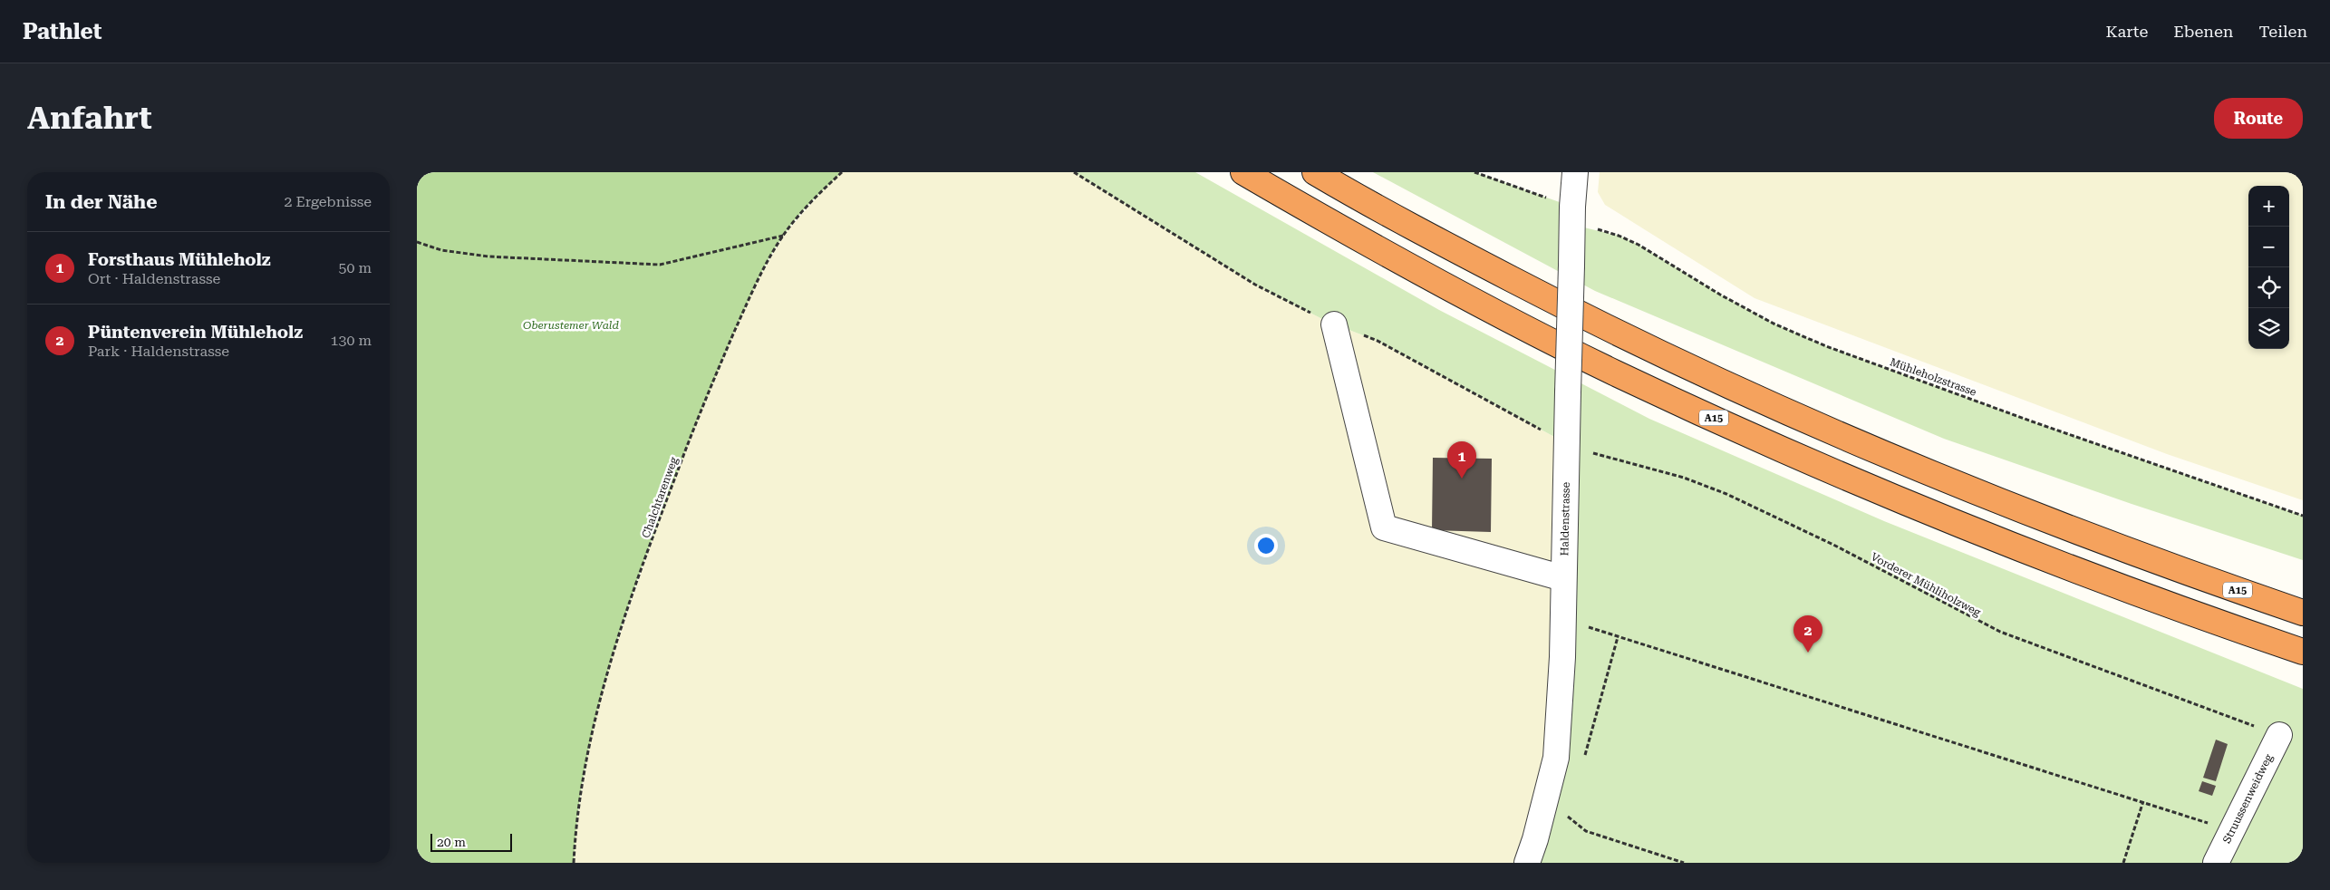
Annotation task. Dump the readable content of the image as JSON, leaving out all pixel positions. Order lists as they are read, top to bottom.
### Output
{
  "streets": {
    "highway": ["A15"],
    "street": ["Haldenstrasse", "Struussenweidweg"],
    "path": ["Mühleholzstrasse", "Chalchtarenweg", "Vorderer Mühliholzweg"]
  },
  "crossings": [
    ["Mühleholzstrasse", "Haldenstrasse"],
    ["Haldenstrasse", "Vorderer Mühliholzweg"],
    ["Vorderer Mühliholzweg", "Struussenweidweg"]
  ],
  "parks": ["Oberustemer Wald"],
  "scale_bar": "20 m",
  "page": {
    "header": "Pathlet",
    "nav": ["Karte", "Ebenen", "Teilen"],
    "buttons": "Route",
    "title": "Anfahrt",
    "heading": ["In der Nähe", "2 Ergebnisse"],
    "map_buttons": ["+", "−"],
    "list": [
      {
        "mark": "1",
        "name": "Forsthaus Mühleholz",
        "note": "Ort · Haldenstrasse",
        "value": "50 m"
      },
      {
        "mark": "2",
        "name": "Püntenverein Mühleholz",
        "note": "Park · Haldenstrasse",
        "value": "130 m"
      }
    ],
    "pins": ["1", "2"],
    "scale": "20 m"
  }
}
